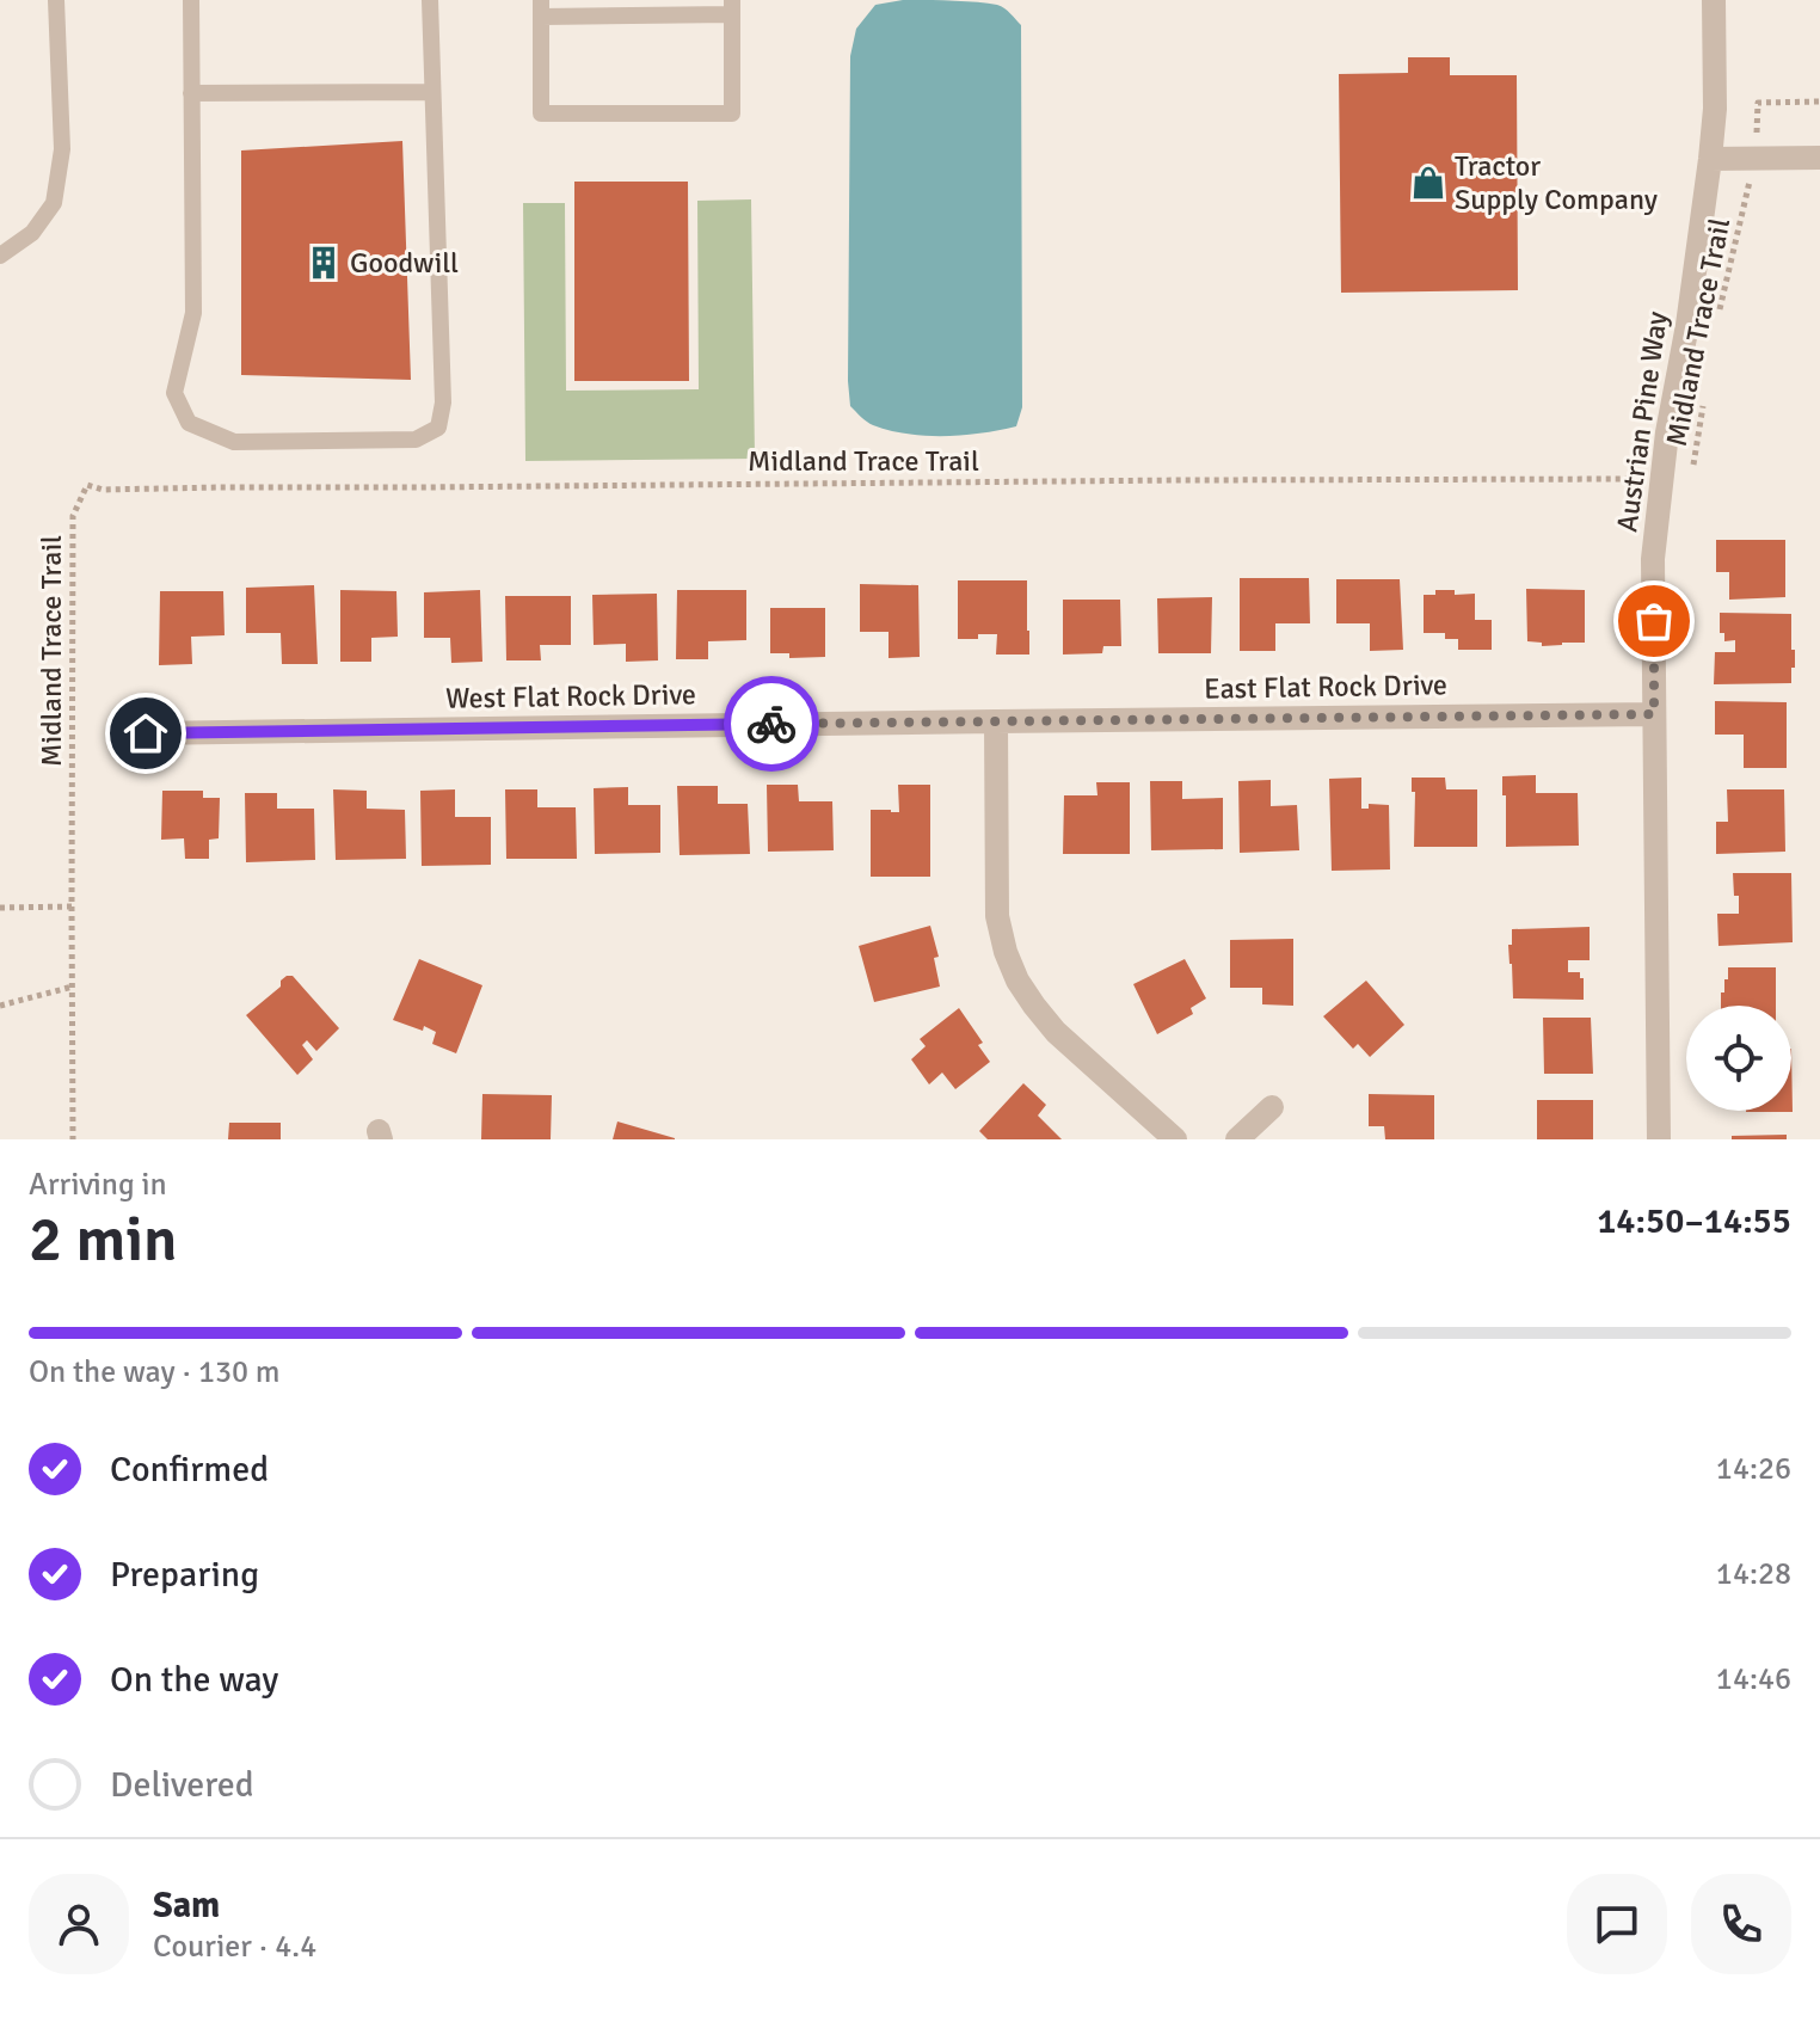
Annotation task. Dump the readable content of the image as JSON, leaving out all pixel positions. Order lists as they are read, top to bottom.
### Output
{
  "streets": {
    "street": ["Austrian Pine Way", "East Flat Rock Drive", "West Flat Rock Drive"],
    "path": ["Midland Trace Trail"]
  },
  "crossings": [
    ["Midland Trace Trail", "Austrian Pine Way"],
    ["Austrian Pine Way", "East Flat Rock Drive"],
    ["East Flat Rock Drive", "West Flat Rock Drive"]
  ],
  "places": {
    "shop": ["Tractor Supply Company"],
    "building": ["Goodwill"]
  },
  "page": {
    "heading": ["2 min", "Arriving in", "14:50–14:55"],
    "panel": ["Sam", "Courier · 4.4"],
    "bar": "On the way · 130 m",
    "list": [
      ["Confirmed", "14:26"],
      ["Preparing", "14:28"],
      ["On the way", "14:46"],
      "Delivered"
    ]
  }
}
